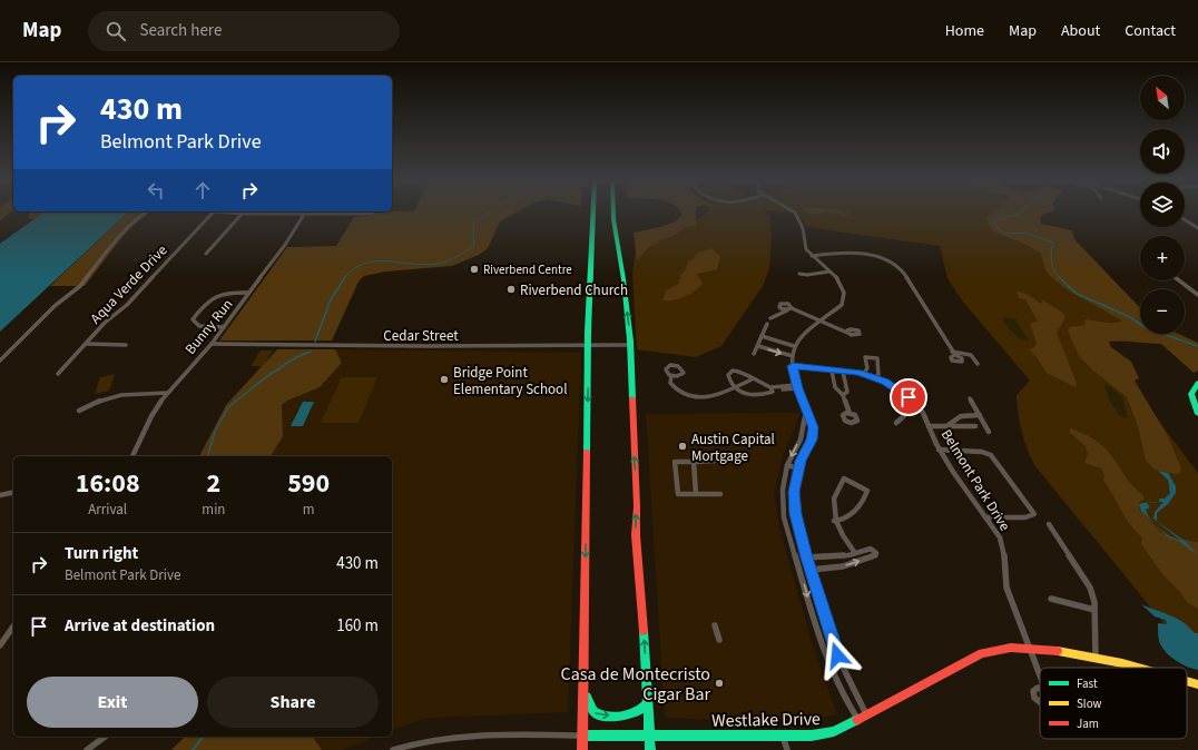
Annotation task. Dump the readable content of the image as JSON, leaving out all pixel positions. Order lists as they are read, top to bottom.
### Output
{
  "streets": {
    "main road": ["Westlake Drive"],
    "street": [
      "Aqua Verde Drive",
      "Bunny Run",
      "Cedar Street",
      "Belmont Park Drive"
    ]
  },
  "crossings": [
    ["Bunny Run", "Cedar Street"],
    ["Belmont Park Drive", "Westlake Drive"]
  ],
  "places": [
    "Riverbend Centre",
    "Riverbend Church",
    "Bridge Point Elementary School",
    "Austin Capital Mortgage",
    "Casa de Montecristo Cigar Bar"
  ],
  "legend": ["Fast", "Slow", "Jam"],
  "north": "top left",
  "page": {
    "header": "Map",
    "search": "Search here",
    "nav": [
      "Home",
      "Map",
      "About",
      "Contact"
    ],
    "map_buttons": ["+", "−"],
    "turn": ["430 m", "Belmont Park Drive"],
    "eta": [
      "16:08",
      "Arrival",
      "2",
      "min",
      "590",
      "m"
    ],
    "list": [
      {
        "name": "Turn right",
        "note": "Belmont Park Drive",
        "value": "430 m"
      },
      {
        "name": "Arrive at destination",
        "value": "160 m"
      }
    ],
    "buttons": ["Exit", "Share"]
  }
}
